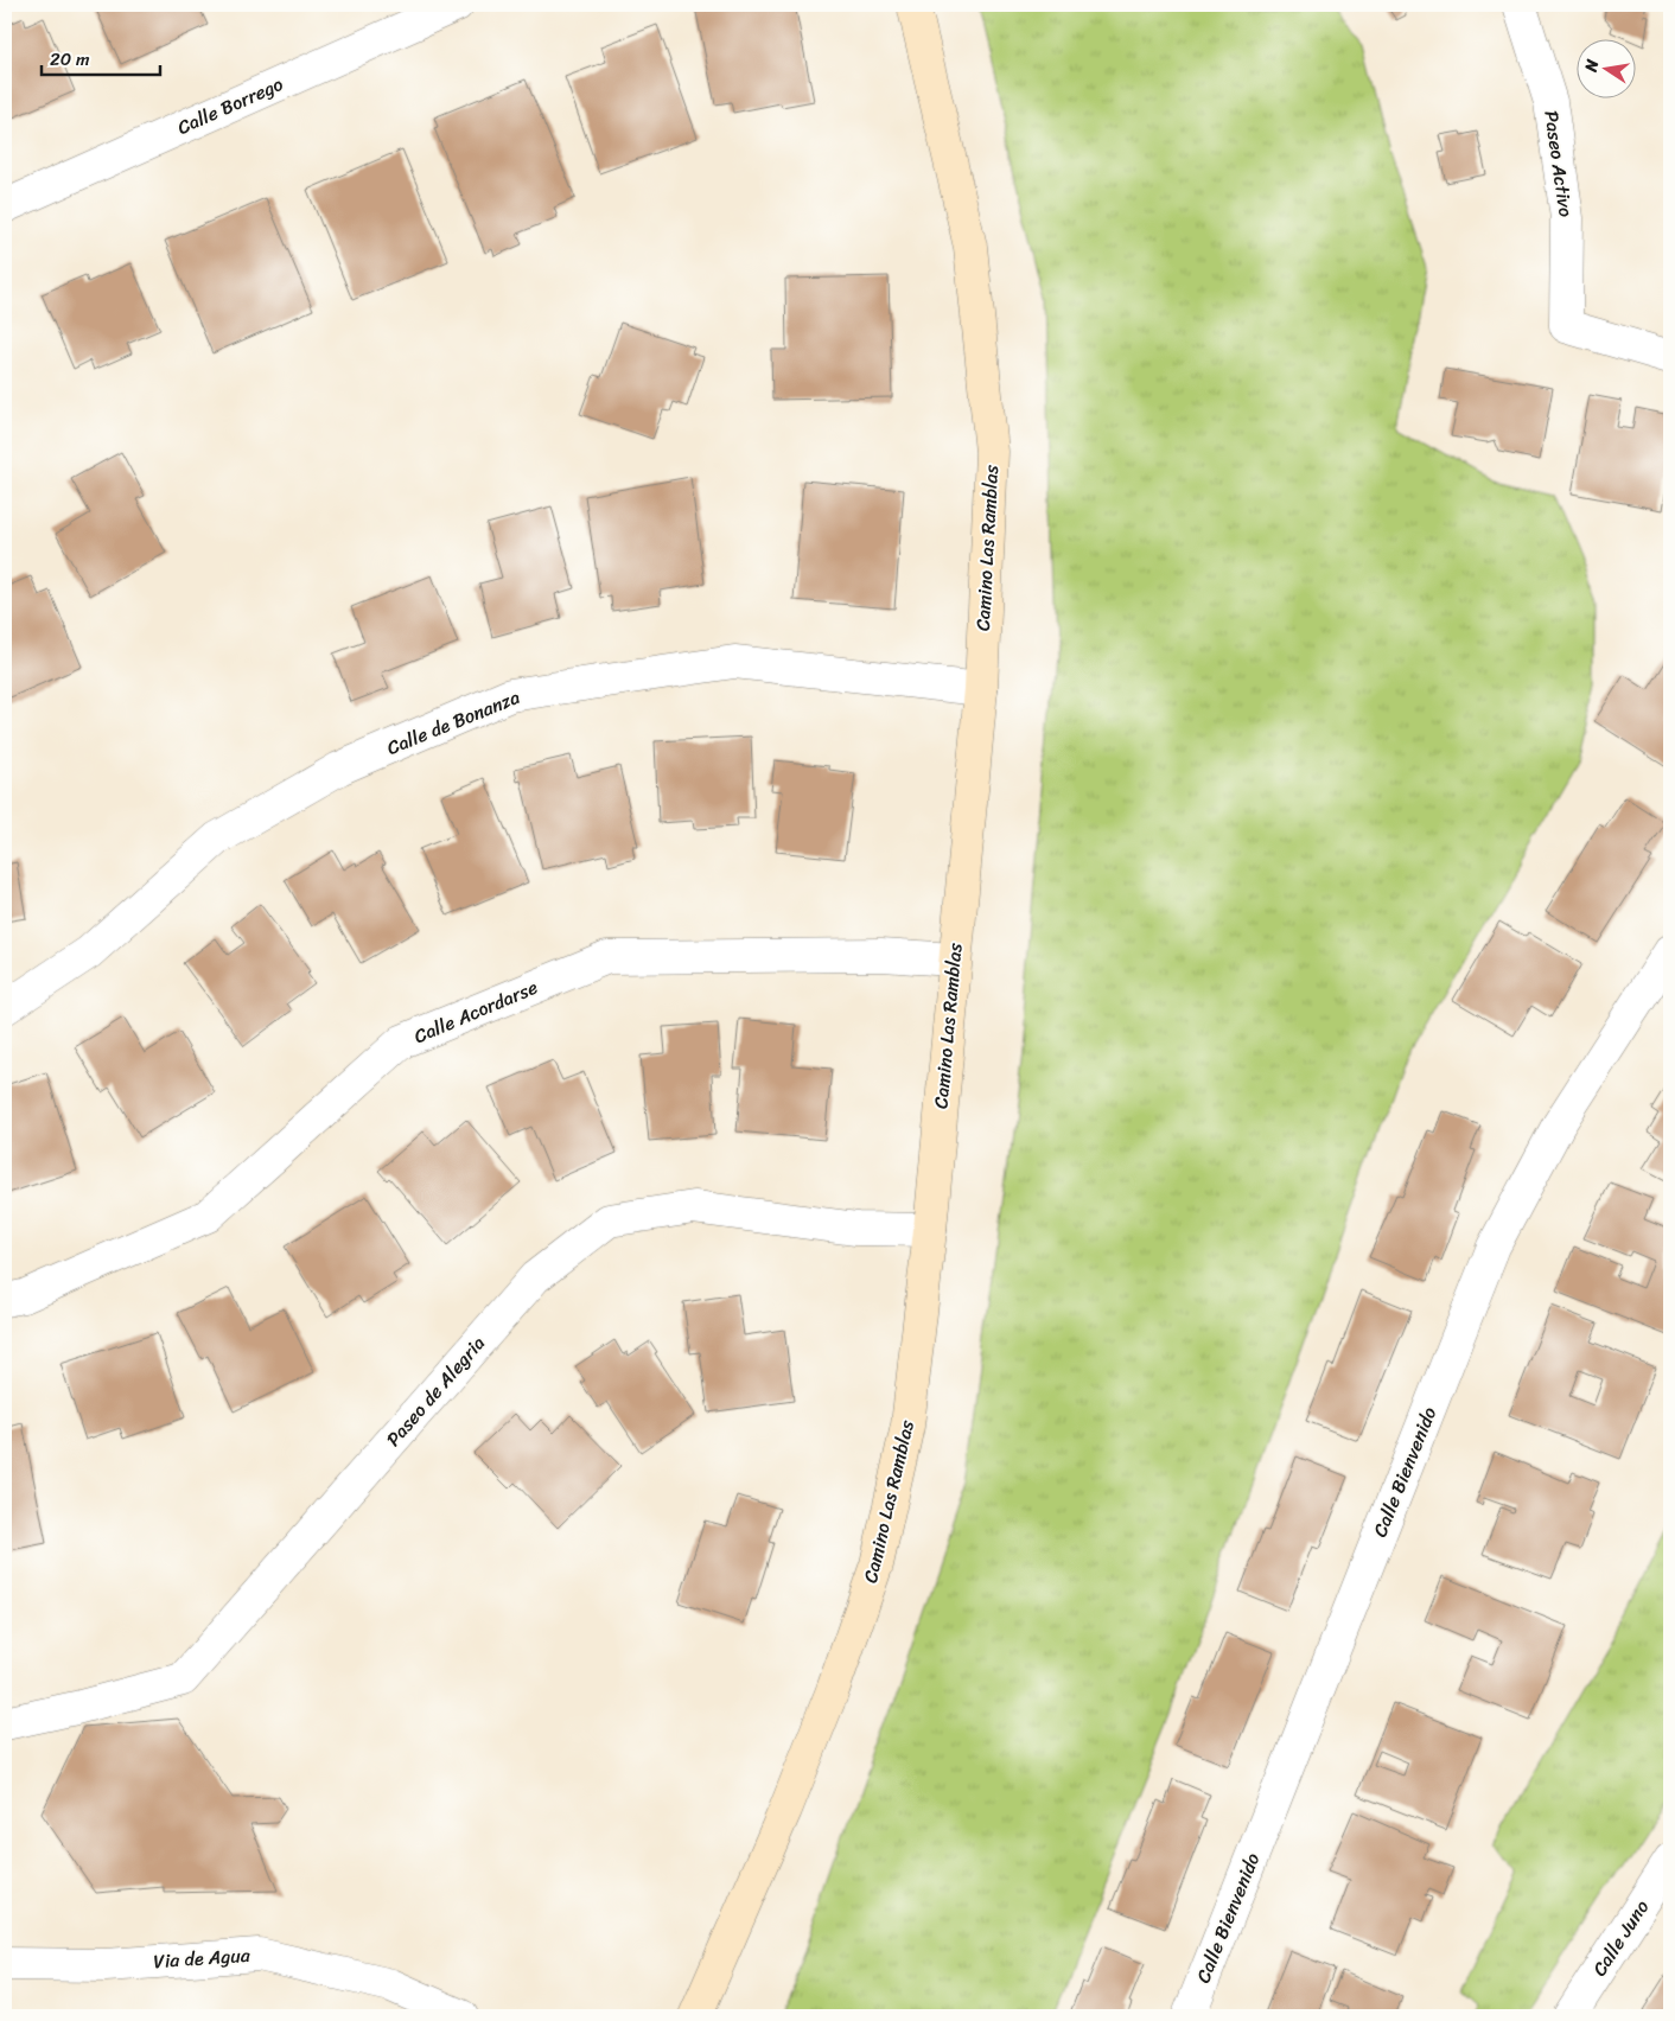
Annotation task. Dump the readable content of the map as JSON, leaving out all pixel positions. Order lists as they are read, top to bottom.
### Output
{
  "streets": {
    "main road": ["Camino Las Ramblas"],
    "street": [
      "Calle Borrego",
      "Paseo Activo",
      "Calle de Bonanza",
      "Calle Acordarse",
      "Paseo de Alegria",
      "Calle Bienvenido",
      "Calle Juno",
      "Via de Agua"
    ]
  },
  "crossings": [
    ["Camino Las Ramblas", "Calle de Bonanza"],
    ["Camino Las Ramblas", "Calle Acordarse"],
    ["Camino Las Ramblas", "Paseo de Alegria"]
  ],
  "scale_bar": "20 m",
  "north": "left"
}
